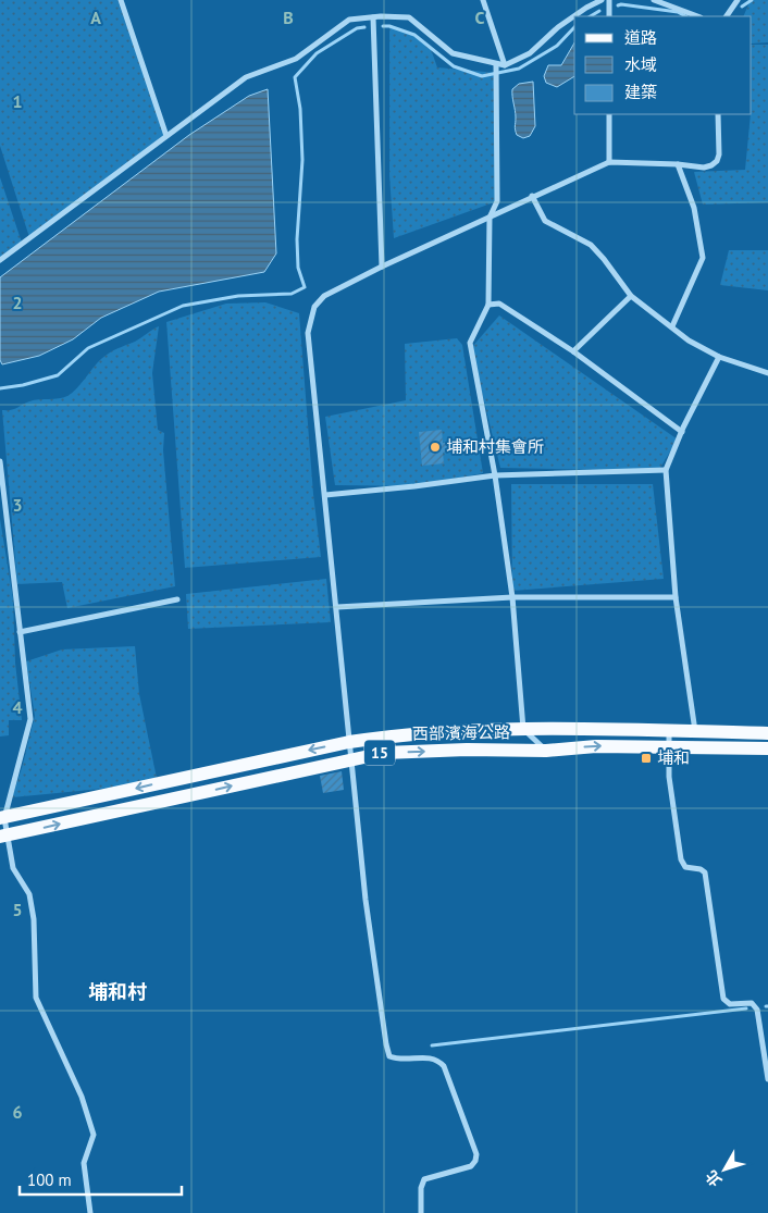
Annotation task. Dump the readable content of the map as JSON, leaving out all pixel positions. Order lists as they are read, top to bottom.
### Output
{
  "streets": {
    "main road": ["西部濱海公路", "15"]
  },
  "districts": ["埔和村"],
  "places": {
    "other": ["埔和村集會所"],
    "transit": ["埔和"]
  },
  "legend": ["道路", "水域", "建築"],
  "scale_bar": "100 m",
  "north": "bottom left",
  "grid": {
    "columns": ["A", "B", "C"],
    "rows": [
      "1",
      "2",
      "3",
      "4",
      "5",
      "6"
    ]
  }
}
